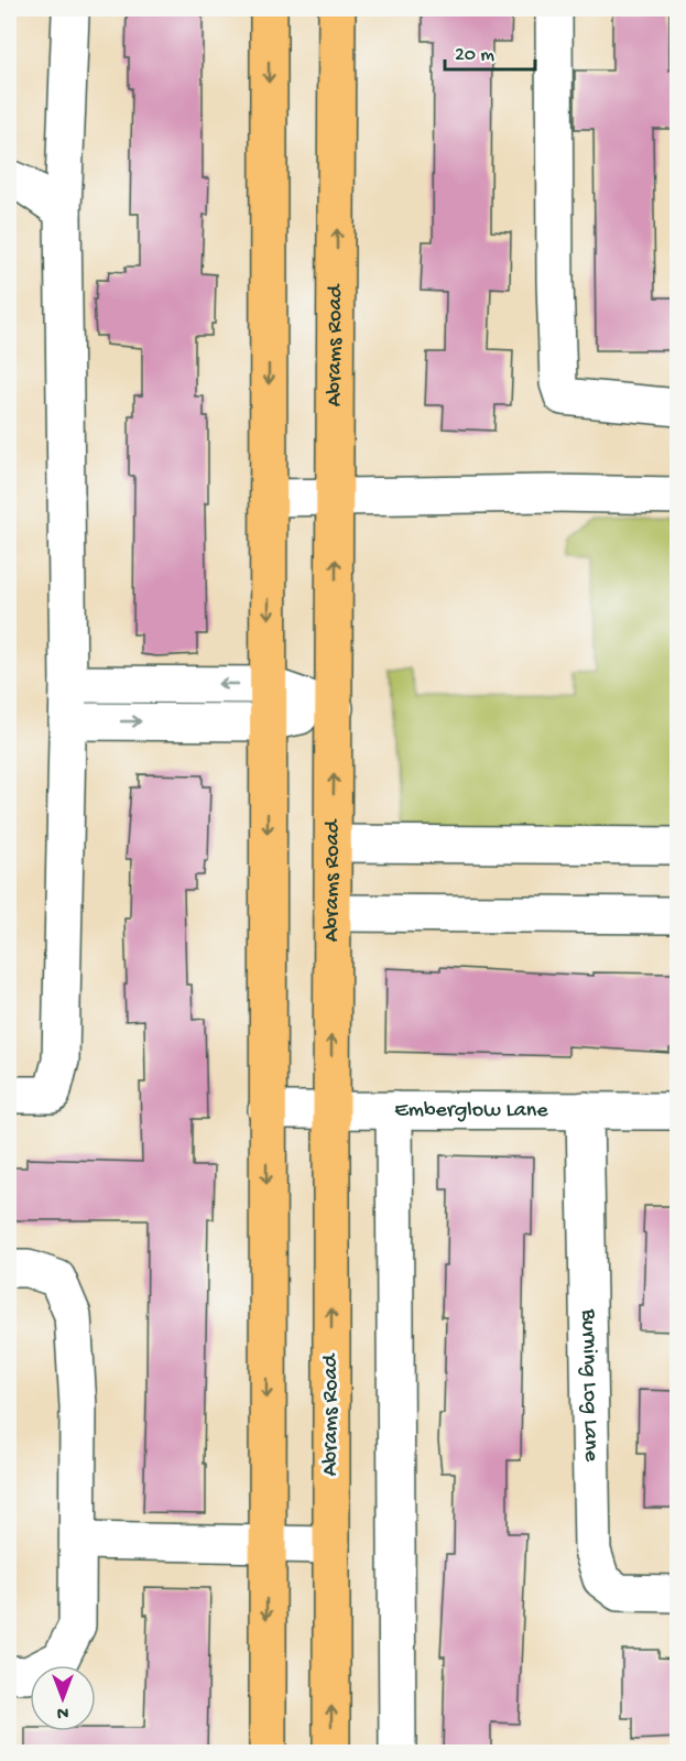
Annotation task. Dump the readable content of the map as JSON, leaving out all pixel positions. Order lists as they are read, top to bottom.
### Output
{
  "streets": {
    "main road": ["Abrams Road"],
    "street": ["Emberglow Lane", "Burning Log Lane"]
  },
  "crossings": [
    ["Abrams Road", "Emberglow Lane"],
    ["Emberglow Lane", "Burning Log Lane"]
  ],
  "scale_bar": "20 m",
  "north": "bottom"
}
